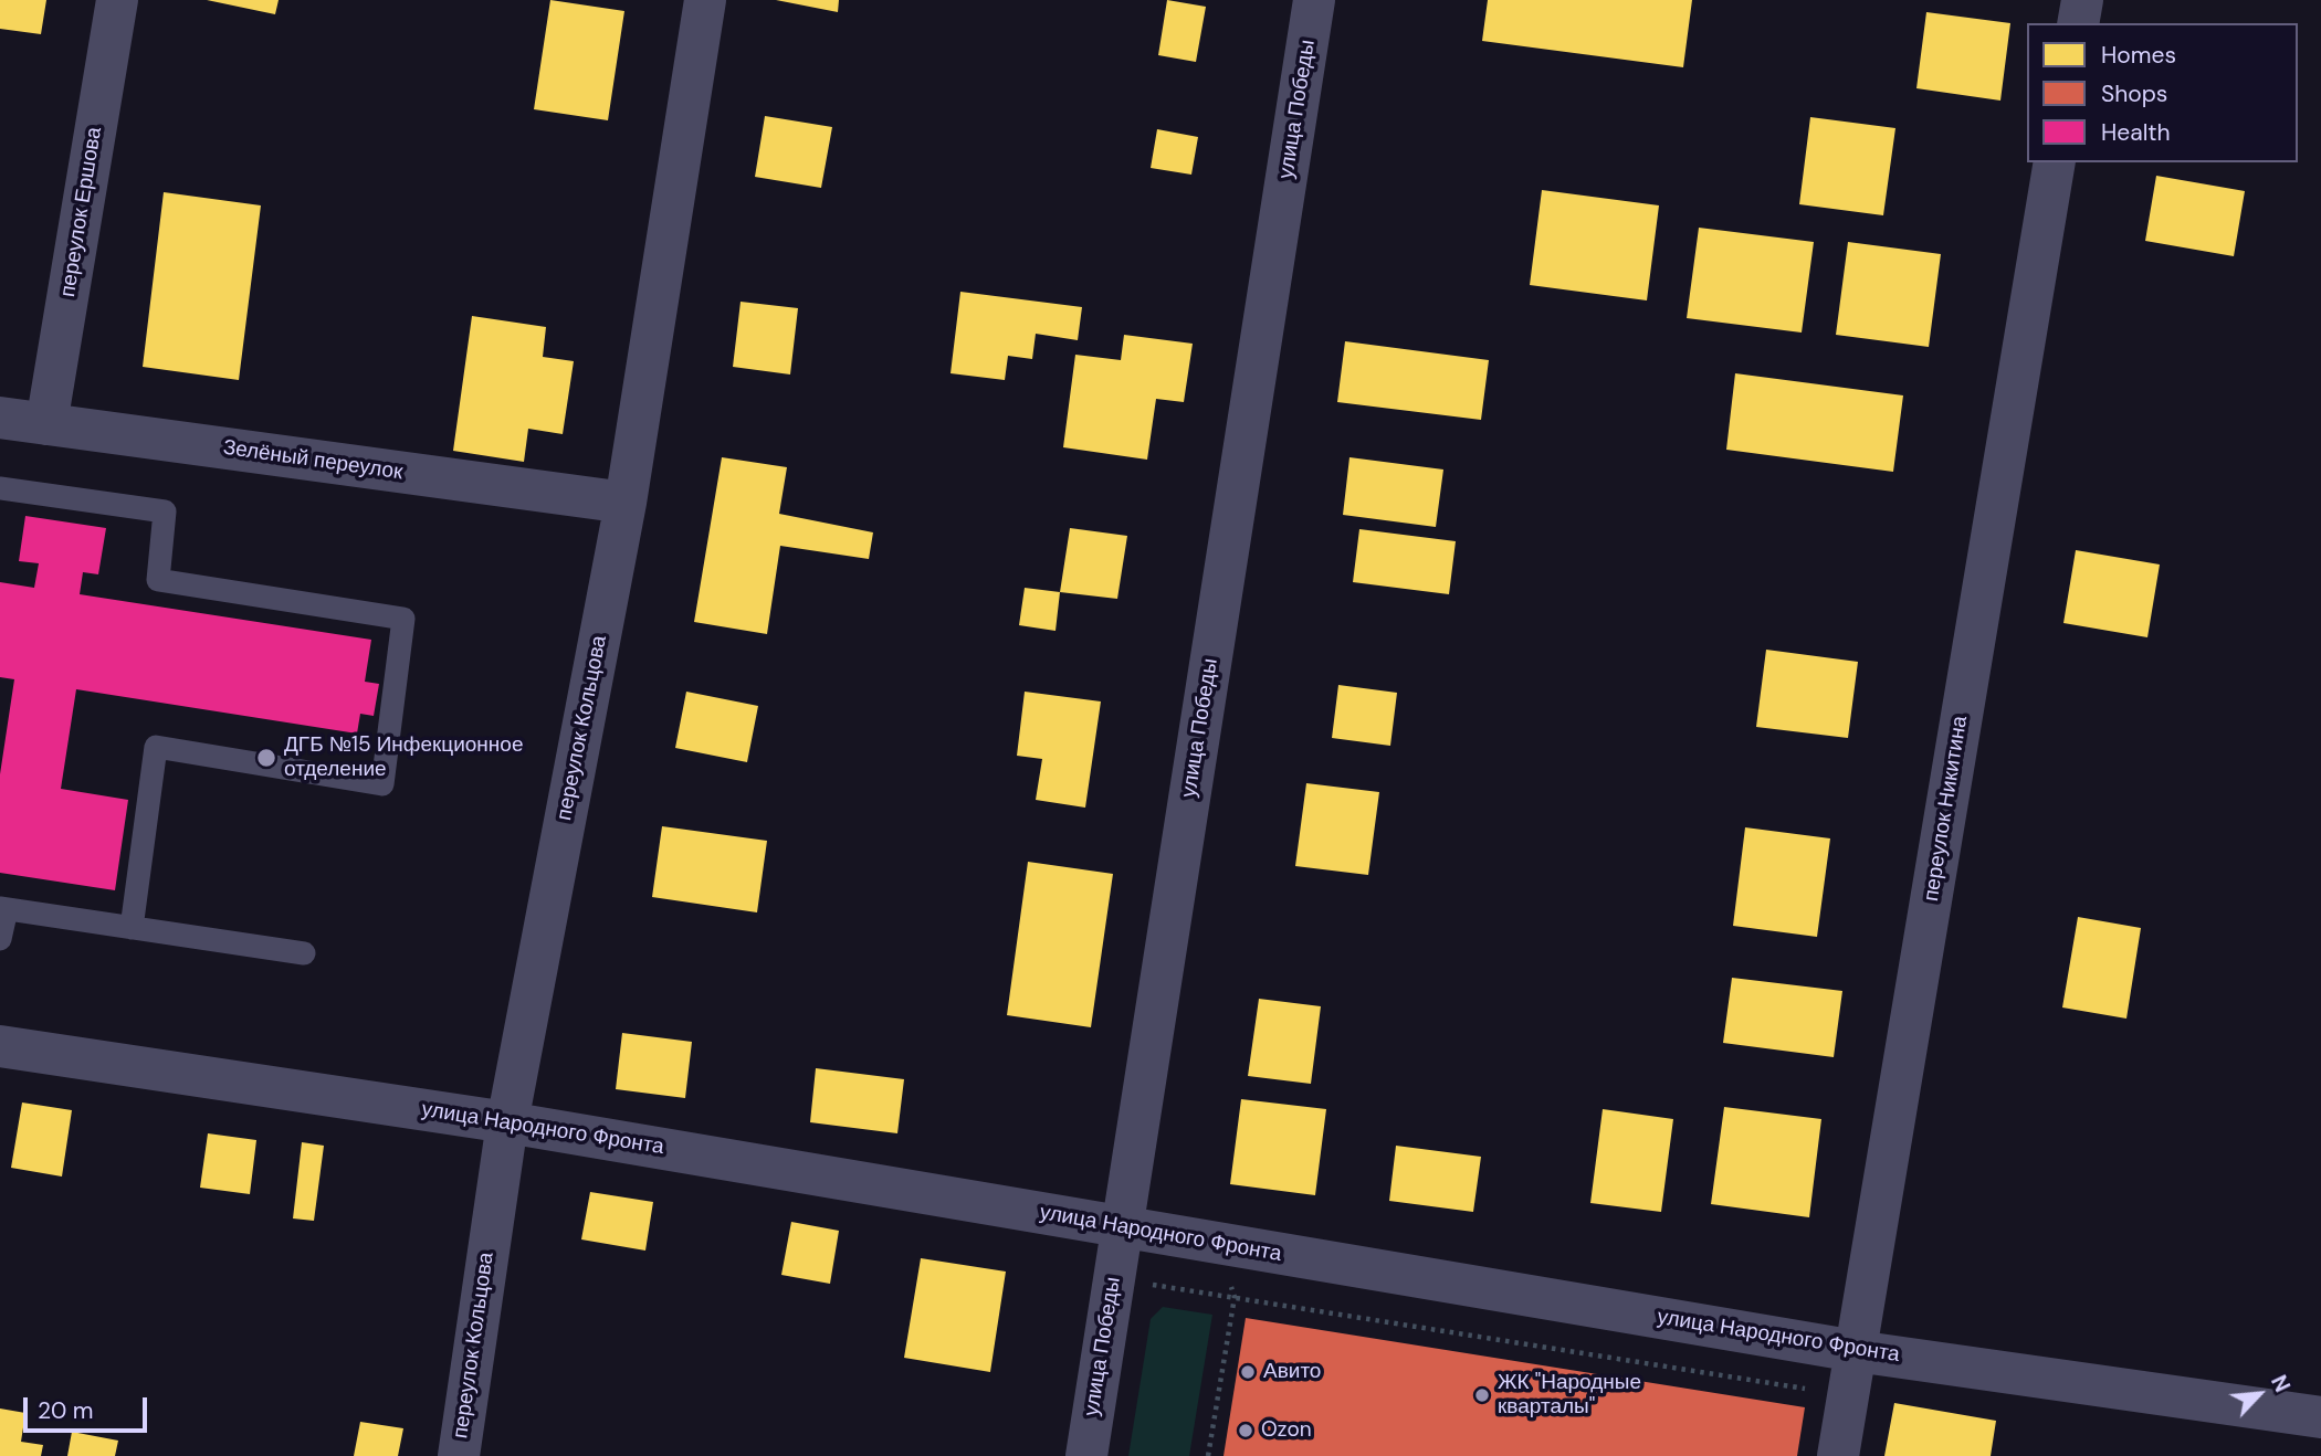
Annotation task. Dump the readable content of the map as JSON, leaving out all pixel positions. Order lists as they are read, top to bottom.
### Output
{
  "streets": {
    "street": [
      "улица Победы",
      "переулок Ершова",
      "Зелёный переулок",
      "переулок Кольцова",
      "переулок Никитина",
      "улица Народного Фронта"
    ]
  },
  "crossings": [
    ["улица Победы", "улица Народного Фронта"],
    ["переулок Ершова", "Зелёный переулок"],
    ["Зелёный переулок", "переулок Кольцова"],
    ["переулок Кольцова", "улица Народного Фронта"],
    ["переулок Никитина", "улица Народного Фронта"]
  ],
  "places": [
    "ДГБ №15 Инфекционное отделение",
    "Авито",
    "ЖК \"Народные кварталы\"",
    "Ozon"
  ],
  "legend": ["Homes", "Shops", "Health"],
  "scale_bar": "20 m",
  "north": "top right"
}
